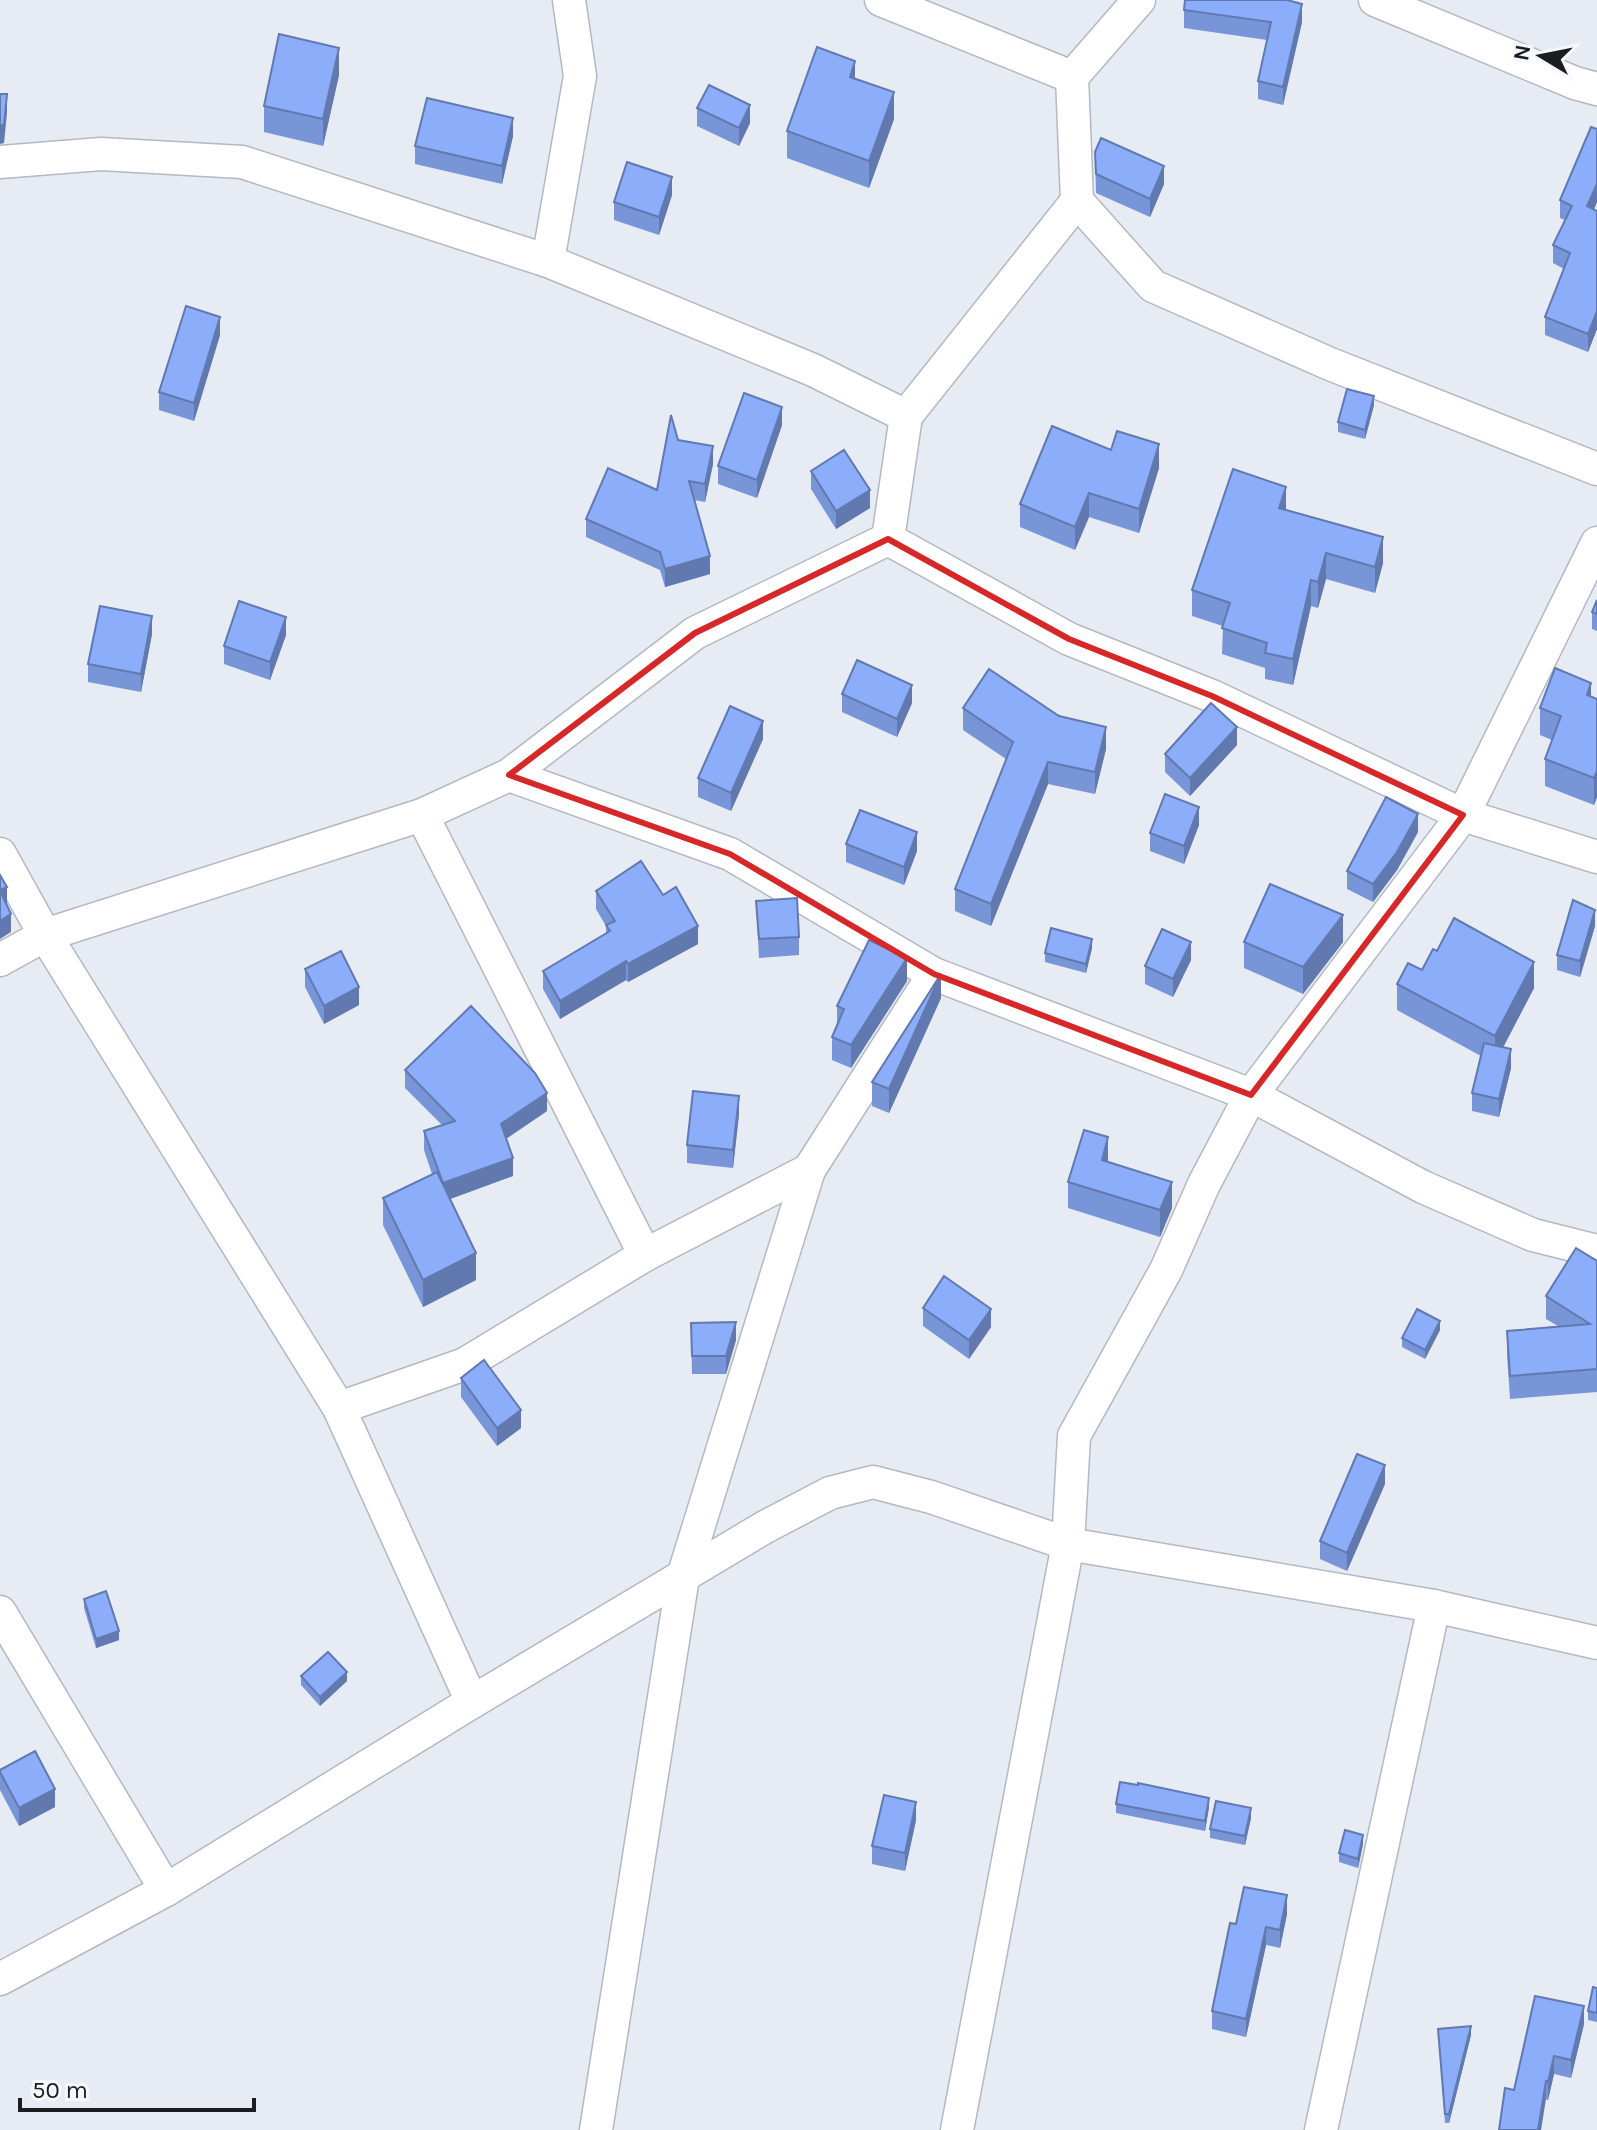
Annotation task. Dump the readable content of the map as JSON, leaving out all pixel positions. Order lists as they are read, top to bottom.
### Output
{
  "scale_bar": "50 m",
  "north": "left"
}
